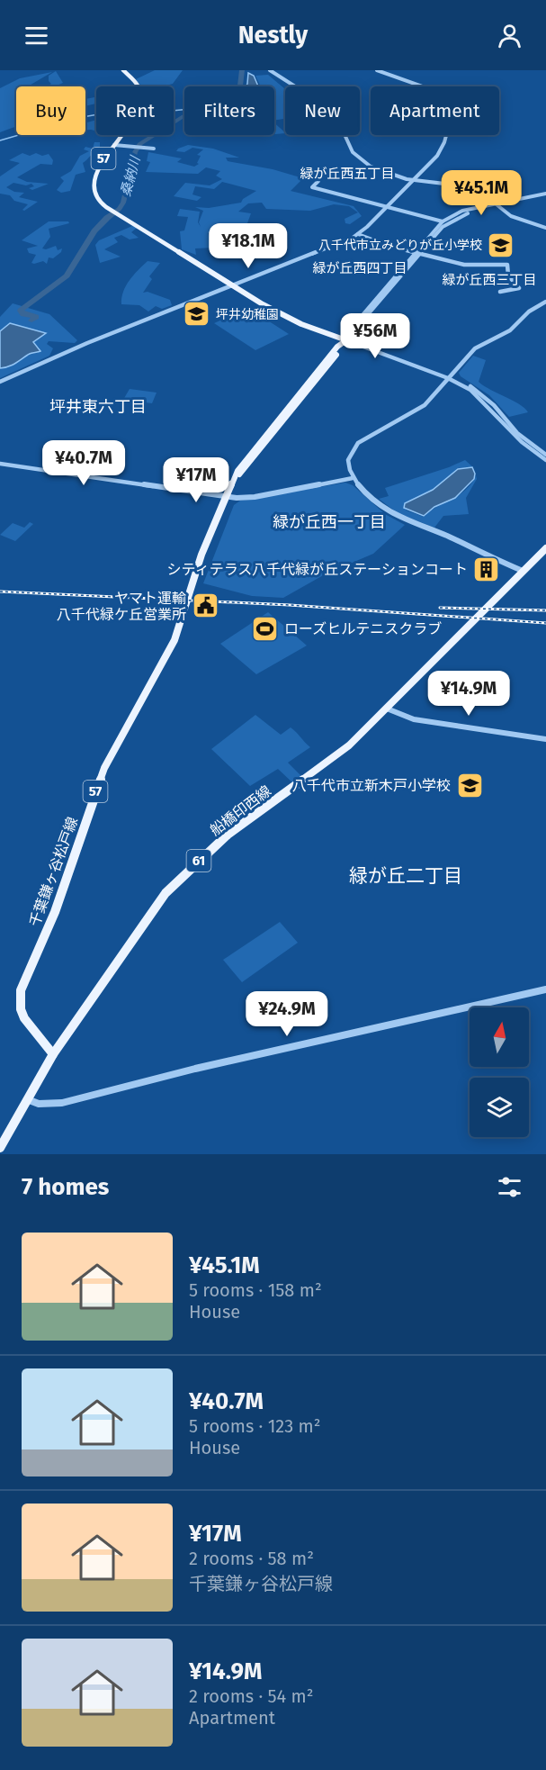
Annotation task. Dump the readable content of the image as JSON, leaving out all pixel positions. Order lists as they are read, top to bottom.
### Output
{
  "streets": {
    "main road": [
      "57",
      "船橋印西線",
      "61",
      "千葉鎌ヶ谷松戸線"
    ]
  },
  "crossings": [
    ["57", "千葉鎌ヶ谷松戸線"],
    ["船橋印西線", "千葉鎌ヶ谷松戸線"]
  ],
  "districts": [
    "緑が丘西五丁目",
    "緑が丘西四丁目",
    "緑が丘西三丁目",
    "坪井東六丁目",
    "緑が丘西一丁目",
    "緑が丘二丁目"
  ],
  "water": ["桑納川"],
  "places": {
    "school or university": ["八千代市立みどりが丘小学校", "坪井幼稚園", "八千代市立新木戸小学校"],
    "building": ["シティテラス八千代緑が丘ステーションコート"],
    "public building": ["ヤマト運輸 八千代緑ケ丘営業所"],
    "sports": ["ローズヒルテニスクラブ"]
  },
  "north": "top",
  "page": {
    "header": "Nestly",
    "chip": [
      "Buy",
      "Rent",
      "Filters",
      "New",
      "Apartment"
    ],
    "price": [
      "¥45.1M",
      "¥18.1M",
      "¥56M",
      "¥40.7M",
      "¥17M",
      "¥14.9M",
      "¥24.9M"
    ],
    "heading": "7 homes",
    "list": [
      {
        "name": "¥45.1M",
        "note": "5 rooms · 158 m² · House"
      },
      {
        "name": "¥40.7M",
        "note": "5 rooms · 123 m² · House"
      },
      {
        "name": "¥17M",
        "note": "2 rooms · 58 m² · 千葉鎌ヶ谷松戸線"
      },
      {
        "name": "¥14.9M",
        "note": "2 rooms · 54 m² · Apartment"
      }
    ]
  }
}
